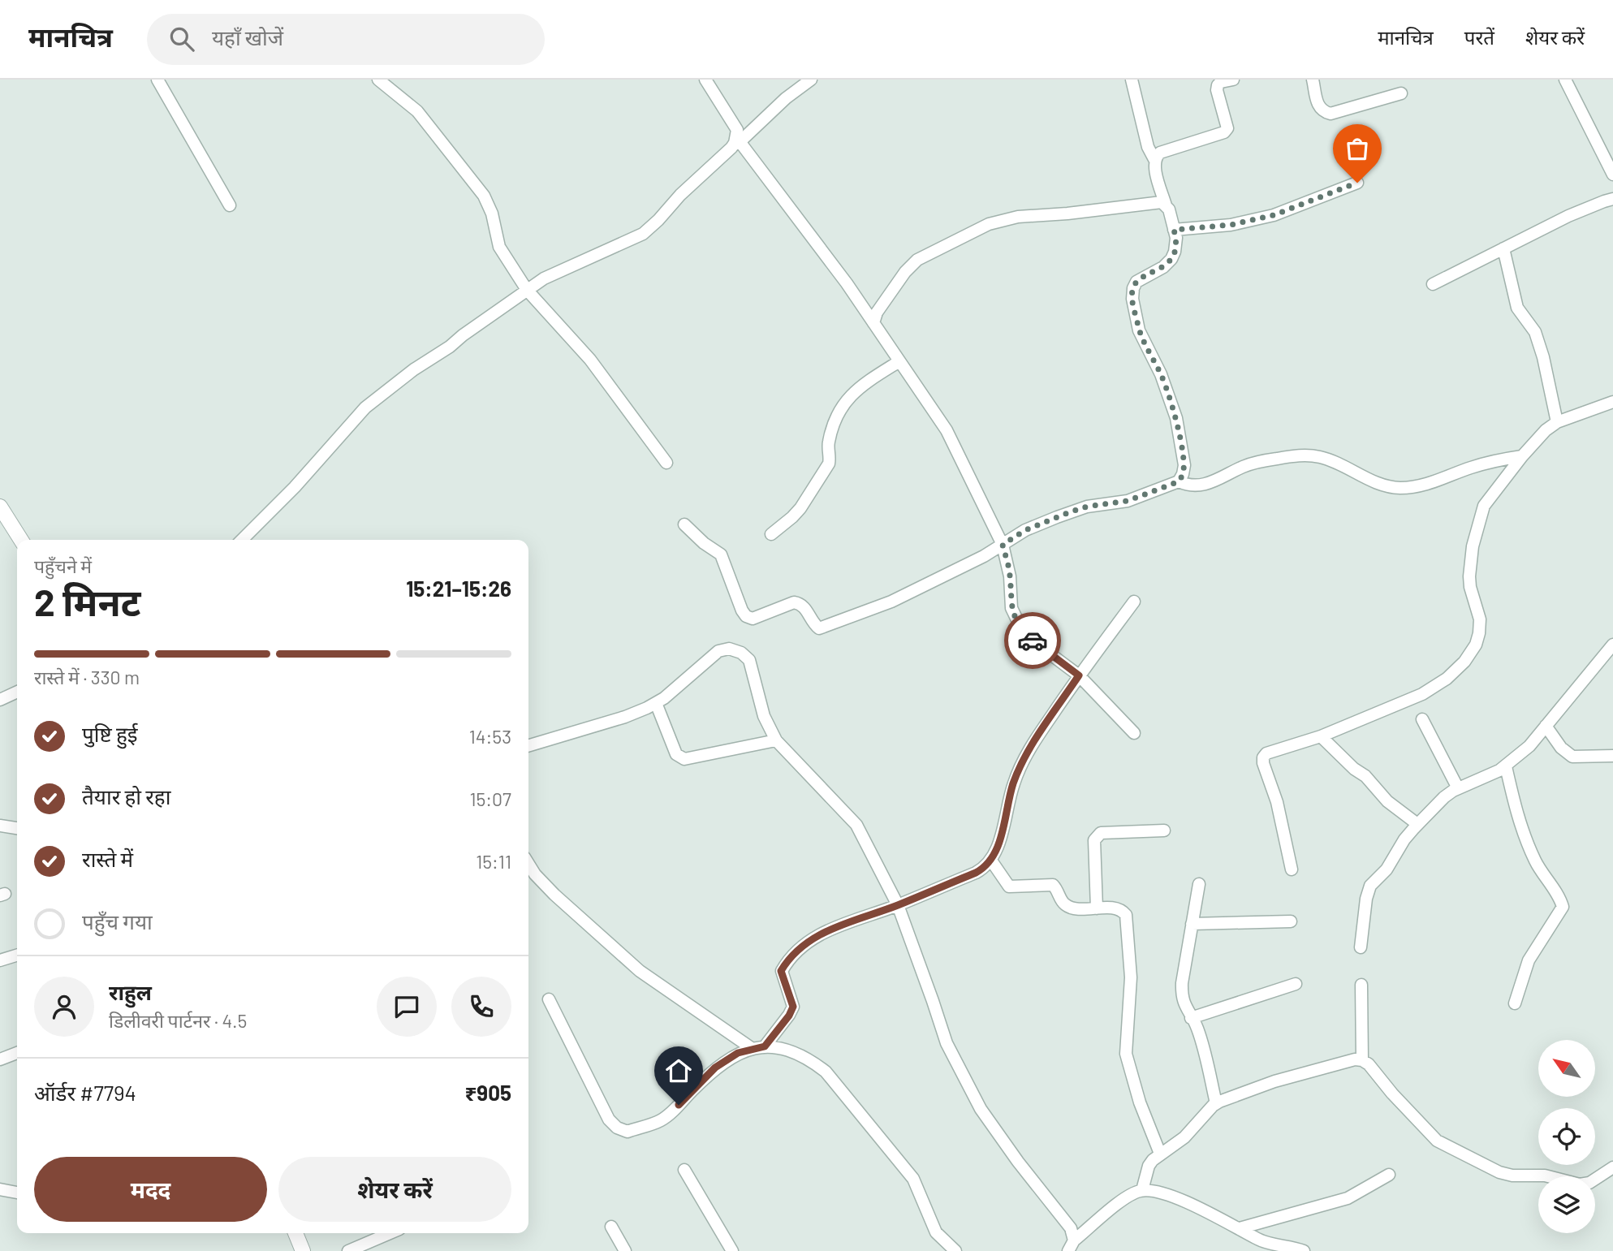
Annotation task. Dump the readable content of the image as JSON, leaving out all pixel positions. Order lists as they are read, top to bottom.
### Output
{
  "north": "top left",
  "page": {
    "header": "मानचित्र",
    "search": "यहाँ खोजें",
    "nav": ["मानचित्र", "परतें", "शेयर करें"],
    "heading": ["2 मिनट", "पहुँचने में", "15:21–15:26"],
    "panel": [
      "राहुल",
      "डिलीवरी पार्टनर · 4.5",
      "ऑर्डर #7794",
      "₹905"
    ],
    "bar": "रास्ते में · 330 m",
    "list": [
      ["पुष्टि हुई", "14:53"],
      ["तैयार हो रहा", "15:07"],
      ["रास्ते में", "15:11"],
      "पहुँच गया"
    ],
    "buttons": ["मदद", "शेयर करें"]
  }
}
